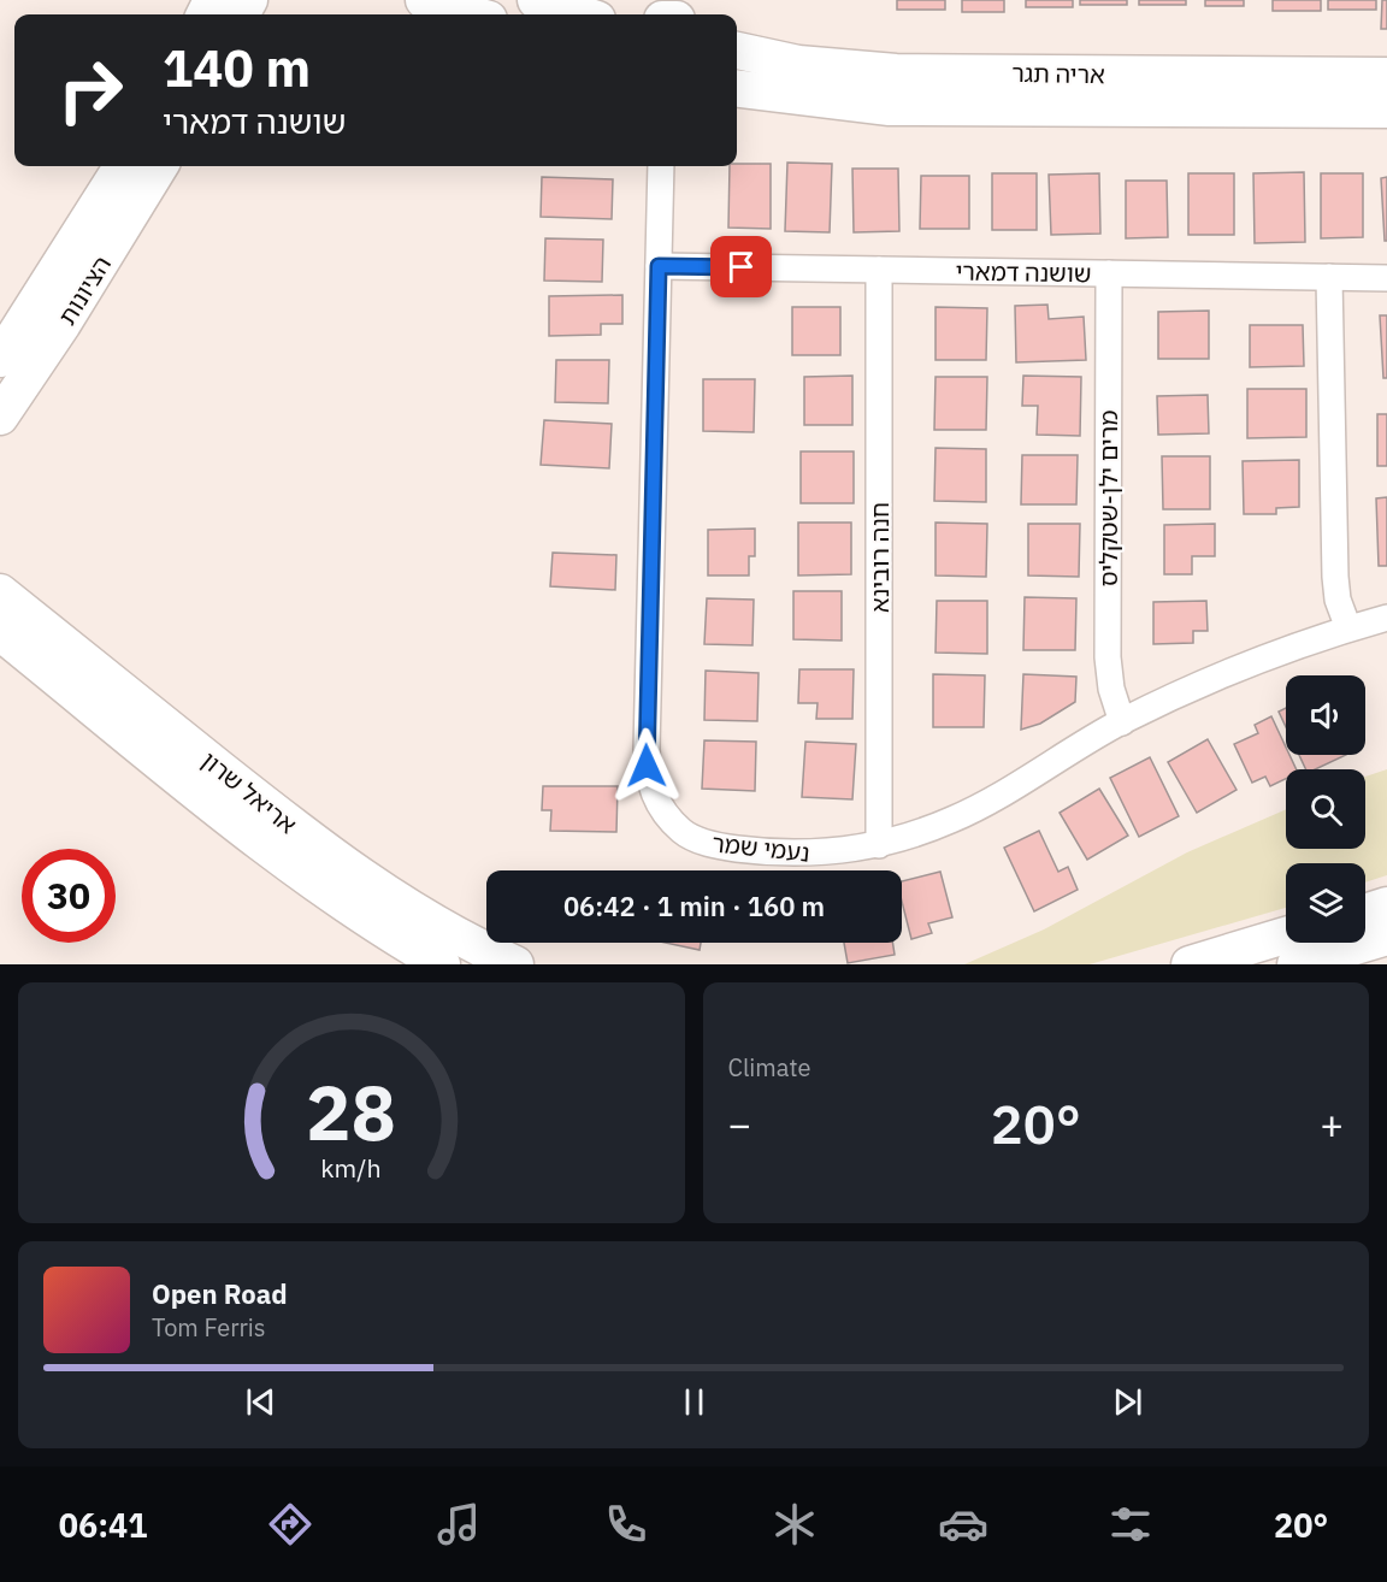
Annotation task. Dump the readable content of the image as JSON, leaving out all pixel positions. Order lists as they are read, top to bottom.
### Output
{
  "streets": {
    "street": [
      "אריה תגר",
      "שושנה דמארי",
      "הציונות",
      "מרים ילן-שטקליס",
      "חנה רובינא",
      "אריאל שרון",
      "נעמי שמר"
    ]
  },
  "crossings": [
    ["שושנה דמארי", "מרים ילן-שטקליס"],
    ["שושנה דמארי", "חנה רובינא"],
    ["שושנה דמארי", "נעמי שמר"],
    ["מרים ילן-שטקליס", "נעמי שמר"],
    ["חנה רובינא", "נעמי שמר"]
  ],
  "page": {
    "turn": ["140 m", "שושנה דמארי"],
    "limit": "30",
    "trip": "06:42 · 1 min · 160 m",
    "tile": "Climate",
    "heat": ["−", "20°", "+"],
    "song": ["Open Road", "Tom Ferris"],
    "tabs": ["06:41", "20°"],
    "gauge": ["28", "km/h"]
  }
}
